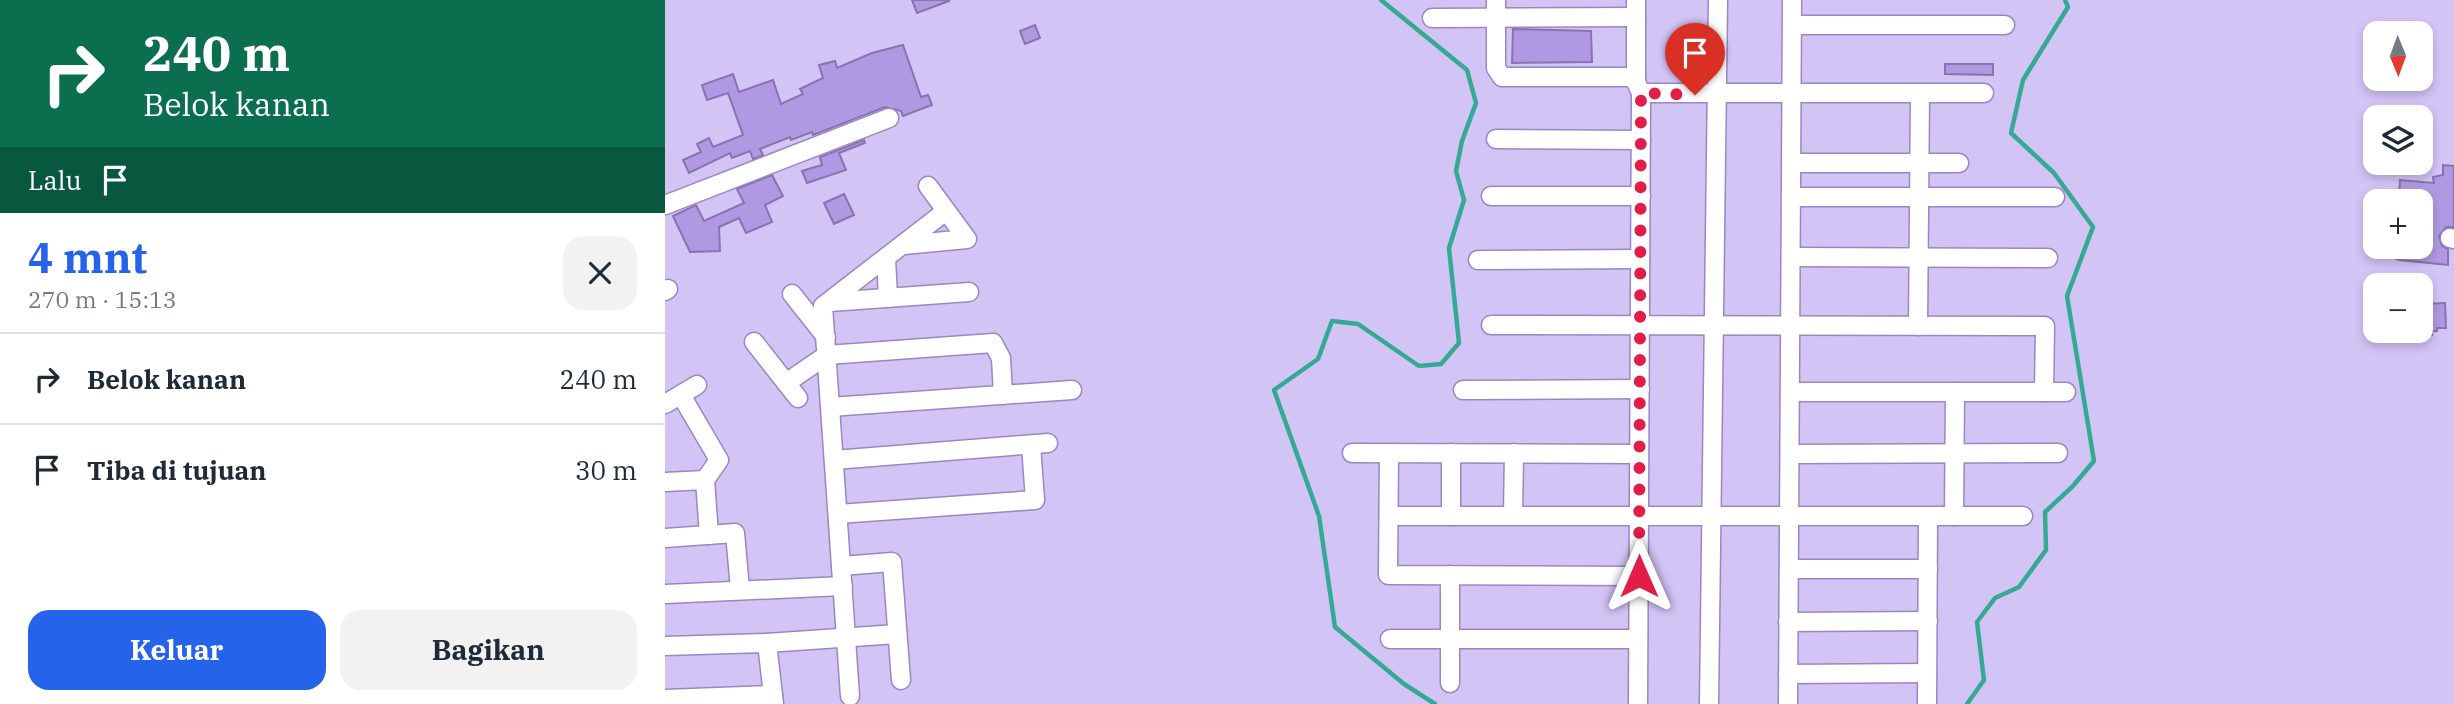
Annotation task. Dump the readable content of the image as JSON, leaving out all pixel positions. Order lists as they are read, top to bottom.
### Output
{
  "north": "bottom",
  "page": {
    "turn": ["240 m", "Belok kanan"],
    "map_buttons": ["+", "−"],
    "then": "Lalu",
    "heading": ["4 mnt", "270 m · 15:13"],
    "list": [
      {
        "name": "Belok kanan",
        "value": "240 m"
      },
      {
        "name": "Tiba di tujuan",
        "value": "30 m"
      }
    ],
    "buttons": ["Keluar", "Bagikan"]
  }
}
